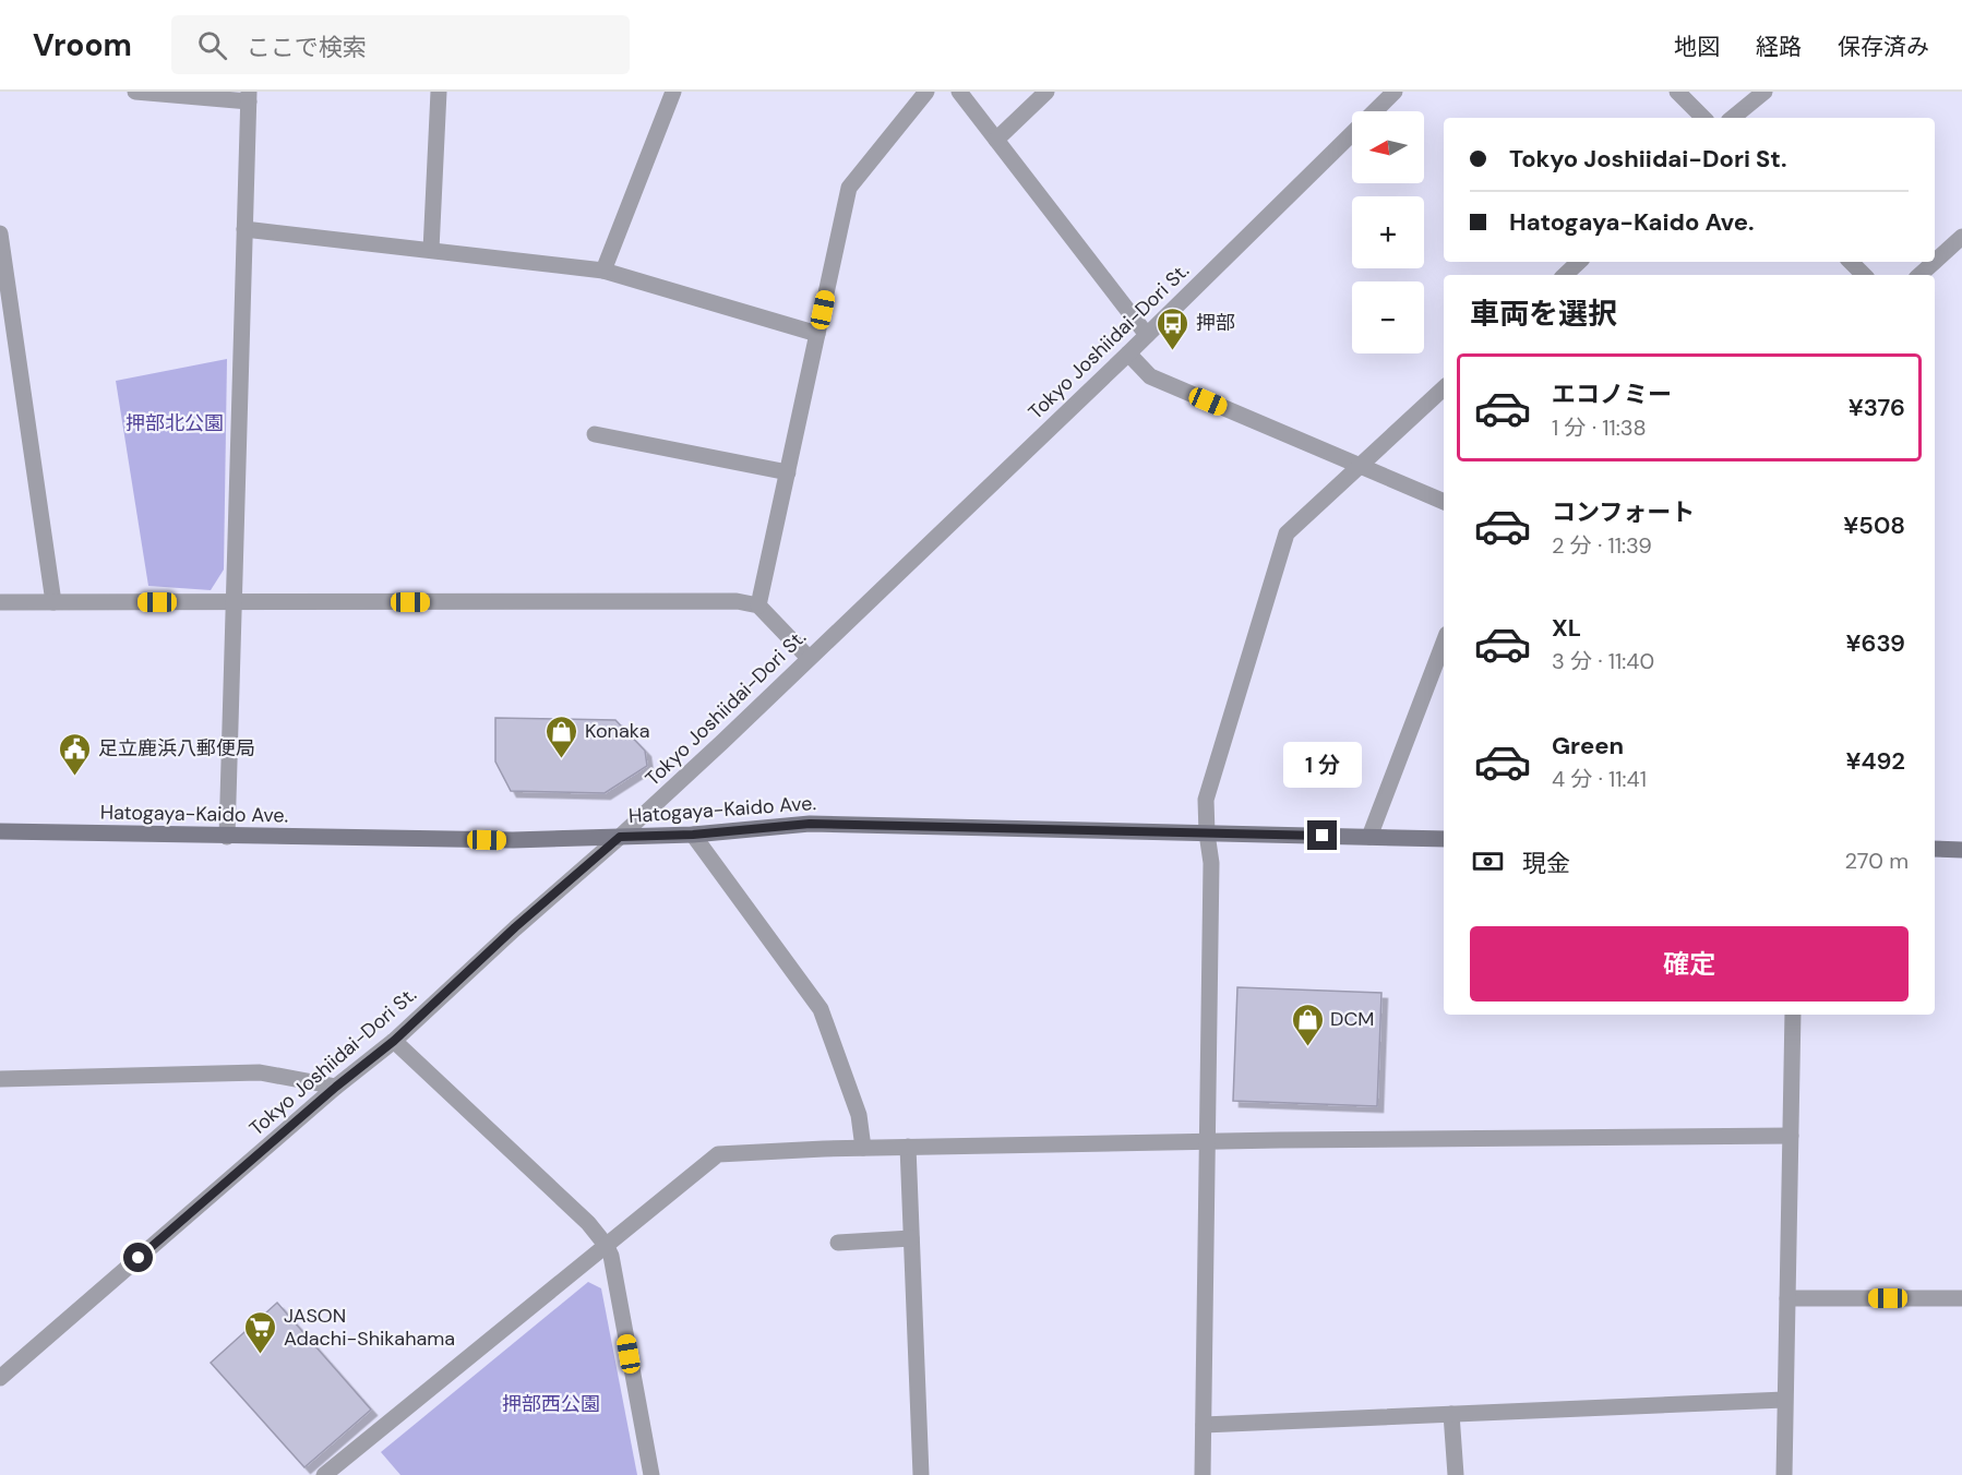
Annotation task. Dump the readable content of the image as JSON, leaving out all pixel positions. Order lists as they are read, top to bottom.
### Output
{
  "streets": {
    "main road": ["Hatogaya-Kaido Ave."],
    "street": ["Tokyo Joshiidai-Dori St."]
  },
  "crossings": [
    ["Tokyo Joshiidai-Dori St.", "Hatogaya-Kaido Ave."]
  ],
  "parks": ["押部北公園", "押部西公園"],
  "places": {
    "bus stop": ["押部"],
    "shop": ["Konaka", "DCM"],
    "public building": ["足立鹿浜八郵便局"],
    "supermarket": ["JASON Adachi-Shikahama"]
  },
  "north": "left",
  "page": {
    "header": "Vroom",
    "search": "ここで検索",
    "nav": ["地図", "経路", "保存済み"],
    "map_buttons": ["+", "−"],
    "banner": ["Tokyo Joshiidai-Dori St.", "Hatogaya-Kaido Ave."],
    "heading": "車両を選択",
    "list": [
      {
        "name": "エコノミー",
        "note": "1 分 · 11:38",
        "value": "¥376"
      },
      {
        "name": "コンフォート",
        "note": "2 分 · 11:39",
        "value": "¥508"
      },
      {
        "name": "XL",
        "note": "3 分 · 11:40",
        "value": "¥639"
      },
      {
        "name": "Green",
        "note": "4 分 · 11:41",
        "value": "¥492"
      }
    ],
    "bubble": "1 分",
    "pay": ["現金", "270 m"],
    "buttons": "確定"
  }
}
